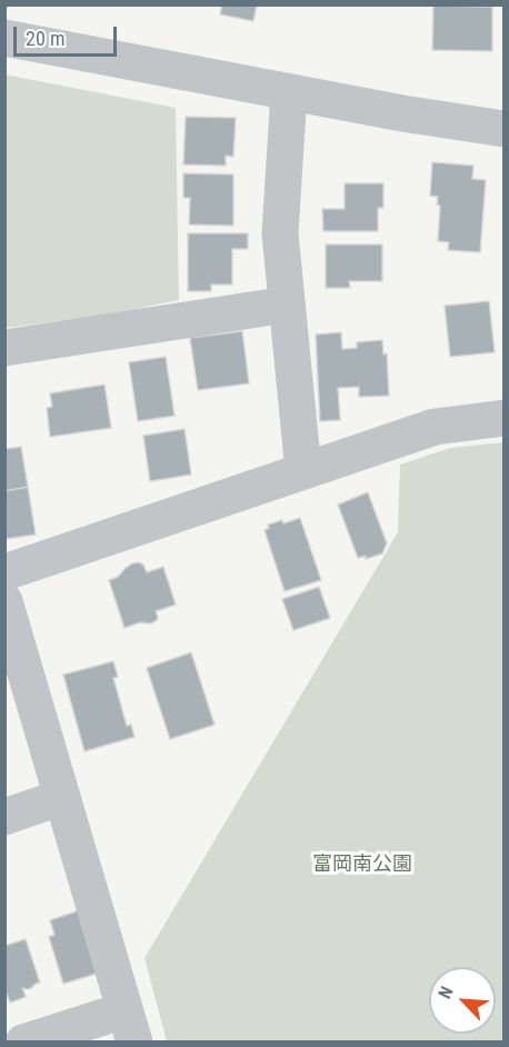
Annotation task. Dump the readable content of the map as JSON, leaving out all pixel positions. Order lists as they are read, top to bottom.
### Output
{
  "parks": ["富岡南公園"],
  "scale_bar": "20 m",
  "north": "top left"
}
